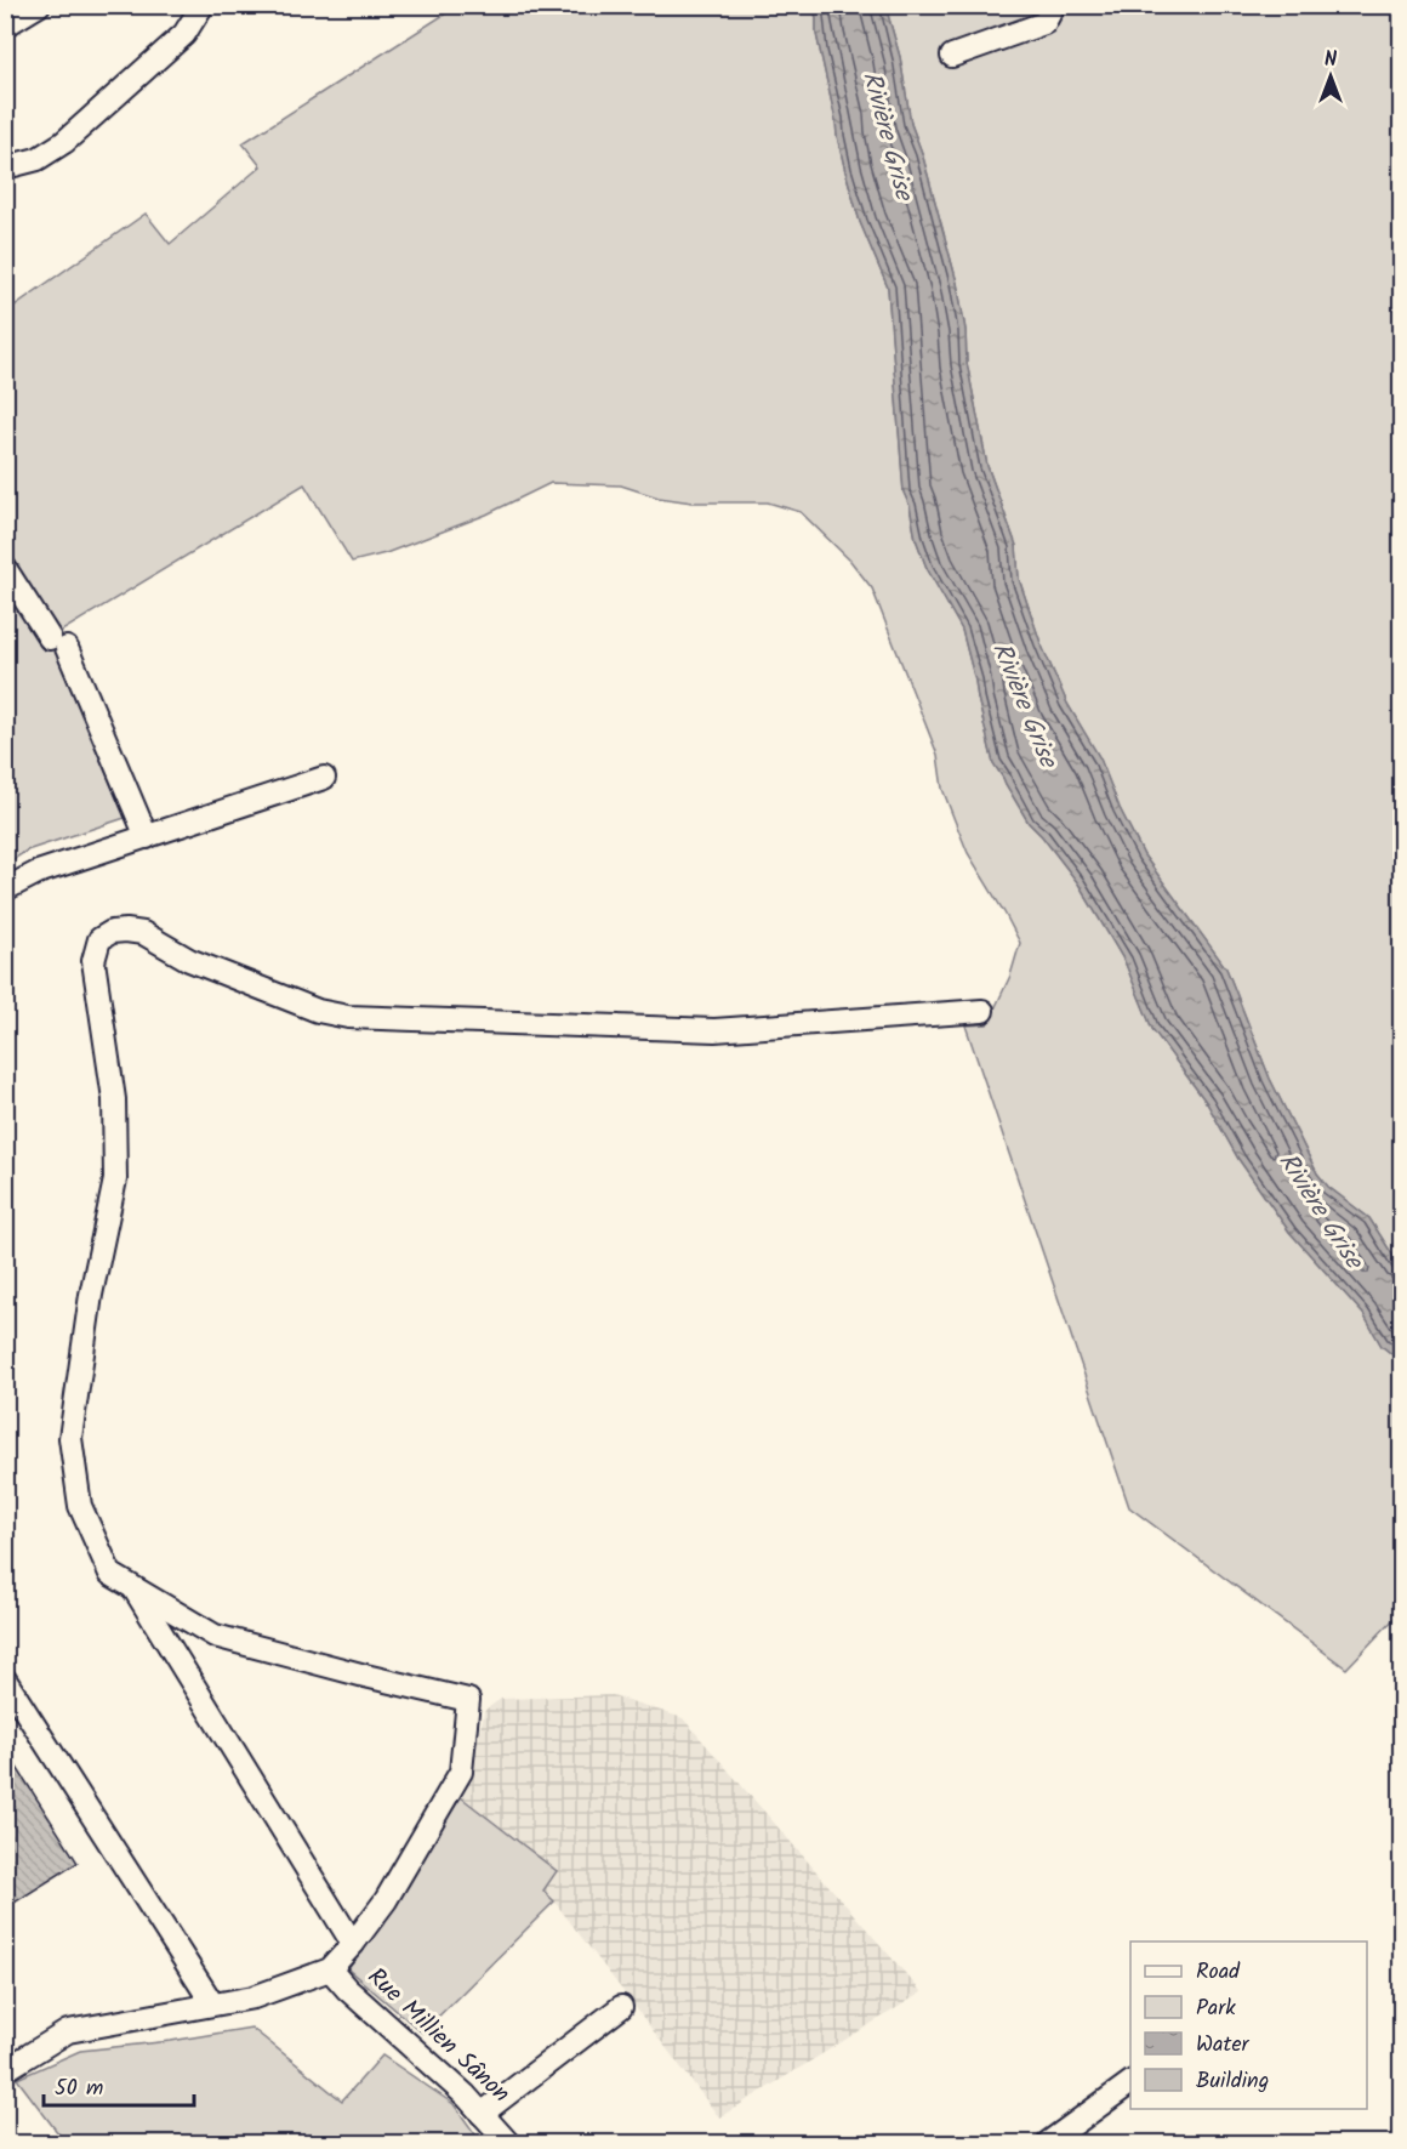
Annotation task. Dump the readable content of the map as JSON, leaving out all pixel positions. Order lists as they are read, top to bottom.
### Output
{
  "streets": {
    "street": ["Rue Millien Sânon"]
  },
  "water": ["Rivière Grise"],
  "legend": [
    "Road",
    "Park",
    "Water",
    "Building"
  ],
  "scale_bar": "50 m",
  "north": "top"
}
